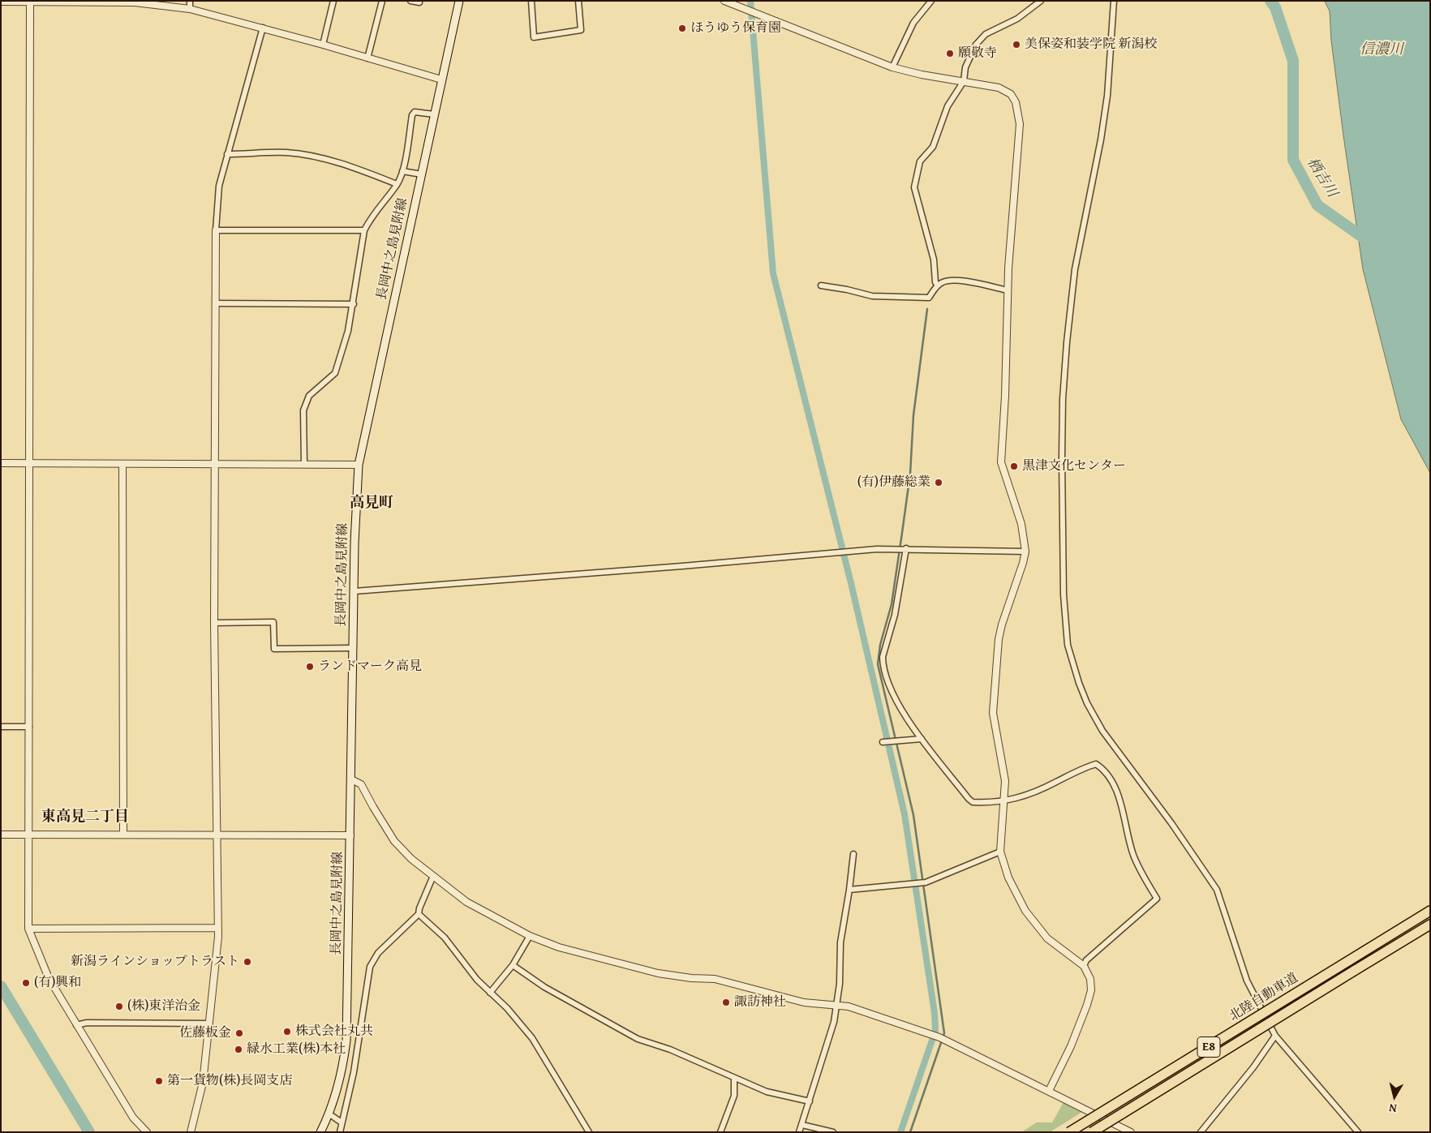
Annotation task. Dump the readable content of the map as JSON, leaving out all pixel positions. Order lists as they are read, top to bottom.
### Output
{
  "streets": {
    "highway": ["北陸自動車道", "E8"],
    "main road": ["長岡中之島見附線"]
  },
  "districts": ["高見町", "東高見二丁目"],
  "water": ["信濃川", "栖吉川"],
  "places": [
    "ほうゆう保育園",
    "美保姿和装学院 新潟校",
    "願敬寺",
    "黒津文化センター",
    "(有)伊藤総業",
    "ランドマーク高見",
    "新潟ラインショップトラスト",
    "(有)興和",
    "諏訪神社",
    "(株)東洋治金",
    "株式会社丸共",
    "佐藤板金",
    "緑水工業(株)本社",
    "第一貨物(株)長岡支店"
  ],
  "north": "bottom"
}
